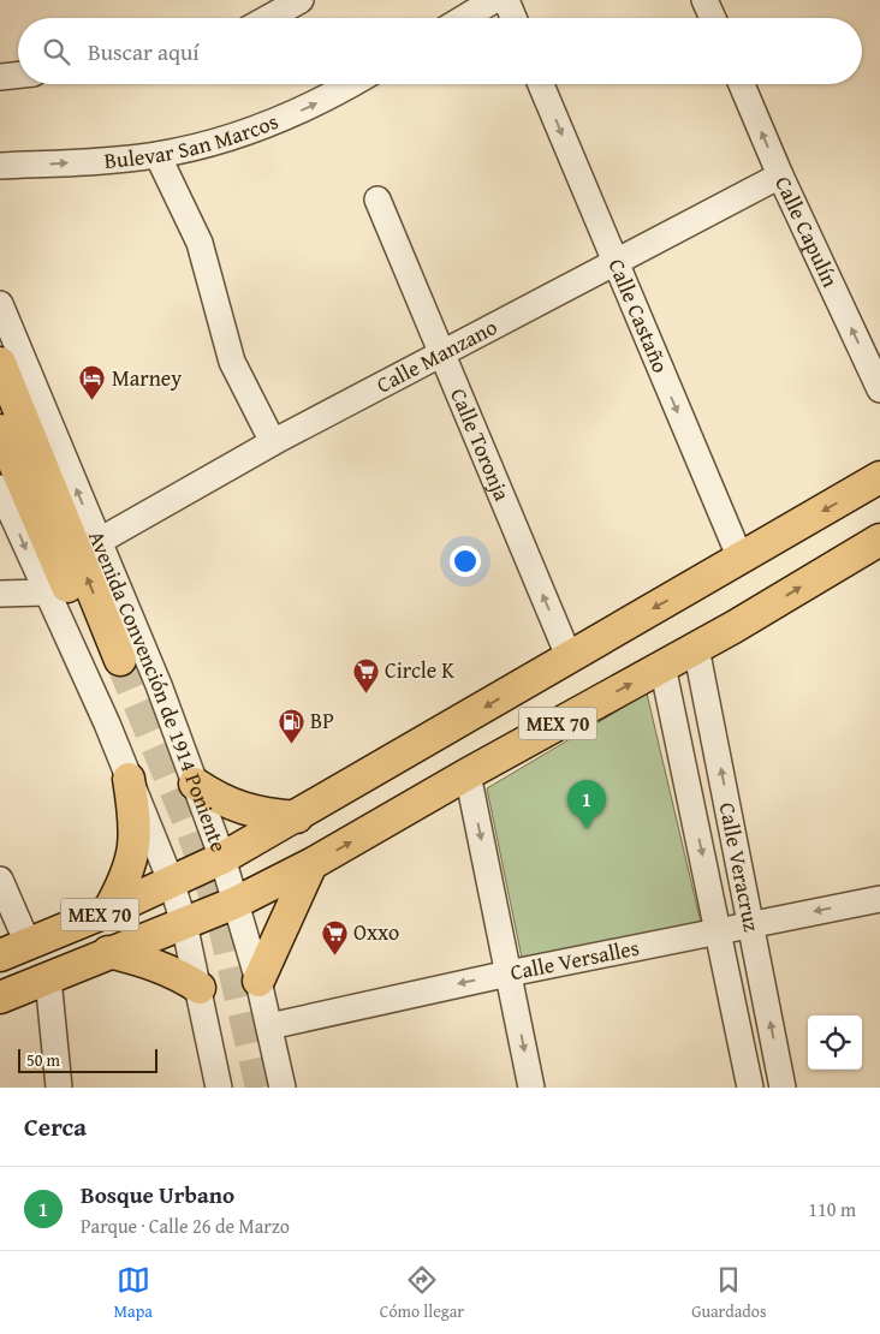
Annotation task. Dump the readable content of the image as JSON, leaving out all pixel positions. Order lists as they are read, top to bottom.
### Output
{
  "streets": {
    "main road": ["Avenida Convención de 1914 Poniente", "MEX 70"],
    "street": [
      "Bulevar San Marcos",
      "Calle Capulín",
      "Calle Castaño",
      "Calle Manzano",
      "Calle Toronja",
      "Calle Veracruz",
      "Calle Versalles"
    ]
  },
  "crossings": [
    ["Calle Capulín", "Calle Manzano"],
    ["Calle Castaño", "Calle Manzano"],
    ["Calle Castaño", "MEX 70"],
    ["Calle Manzano", "Calle Toronja"],
    ["Calle Manzano", "Avenida Convención de 1914 Poniente"],
    ["Calle Toronja", "MEX 70"],
    ["Avenida Convención de 1914 Poniente", "MEX 70"],
    ["Avenida Convención de 1914 Poniente", "Calle Versalles"],
    ["MEX 70", "Calle Veracruz"],
    ["Calle Veracruz", "Calle Versalles"]
  ],
  "one_way": [
    "Bulevar San Marcos",
    "Calle Capulín",
    "Calle Castaño",
    "Calle Toronja",
    "Calle Versalles"
  ],
  "places": {
    "hotel": ["Marney"],
    "supermarket": ["Circle K", "Oxxo"],
    "fuel station": ["BP"]
  },
  "scale_bar": "50 m",
  "page": {
    "search": "Buscar aquí",
    "pins": "1",
    "scale": "50 m",
    "heading": "Cerca",
    "list": [
      {
        "mark": "1",
        "name": "Bosque Urbano",
        "note": "Parque · Calle 26 de Marzo",
        "value": "110 m"
      }
    ],
    "nav": ["Mapa", "Cómo llegar", "Guardados"]
  }
}
